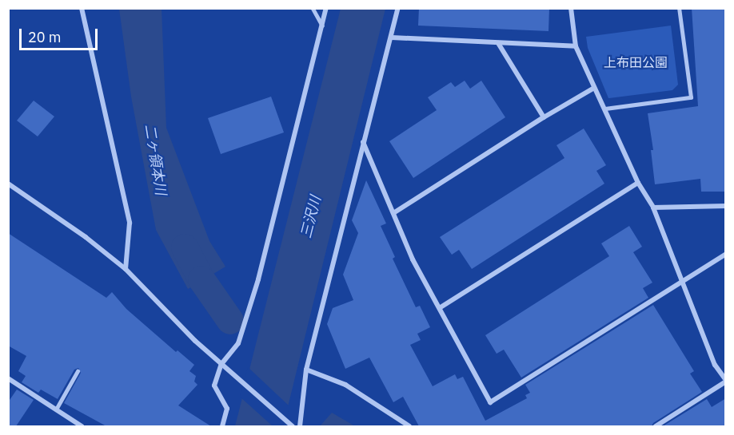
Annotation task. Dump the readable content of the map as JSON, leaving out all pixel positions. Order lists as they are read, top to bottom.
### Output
{
  "water": ["二ヶ領本川", "三沢川"],
  "parks": ["上布田公園"],
  "scale_bar": "20 m"
}
